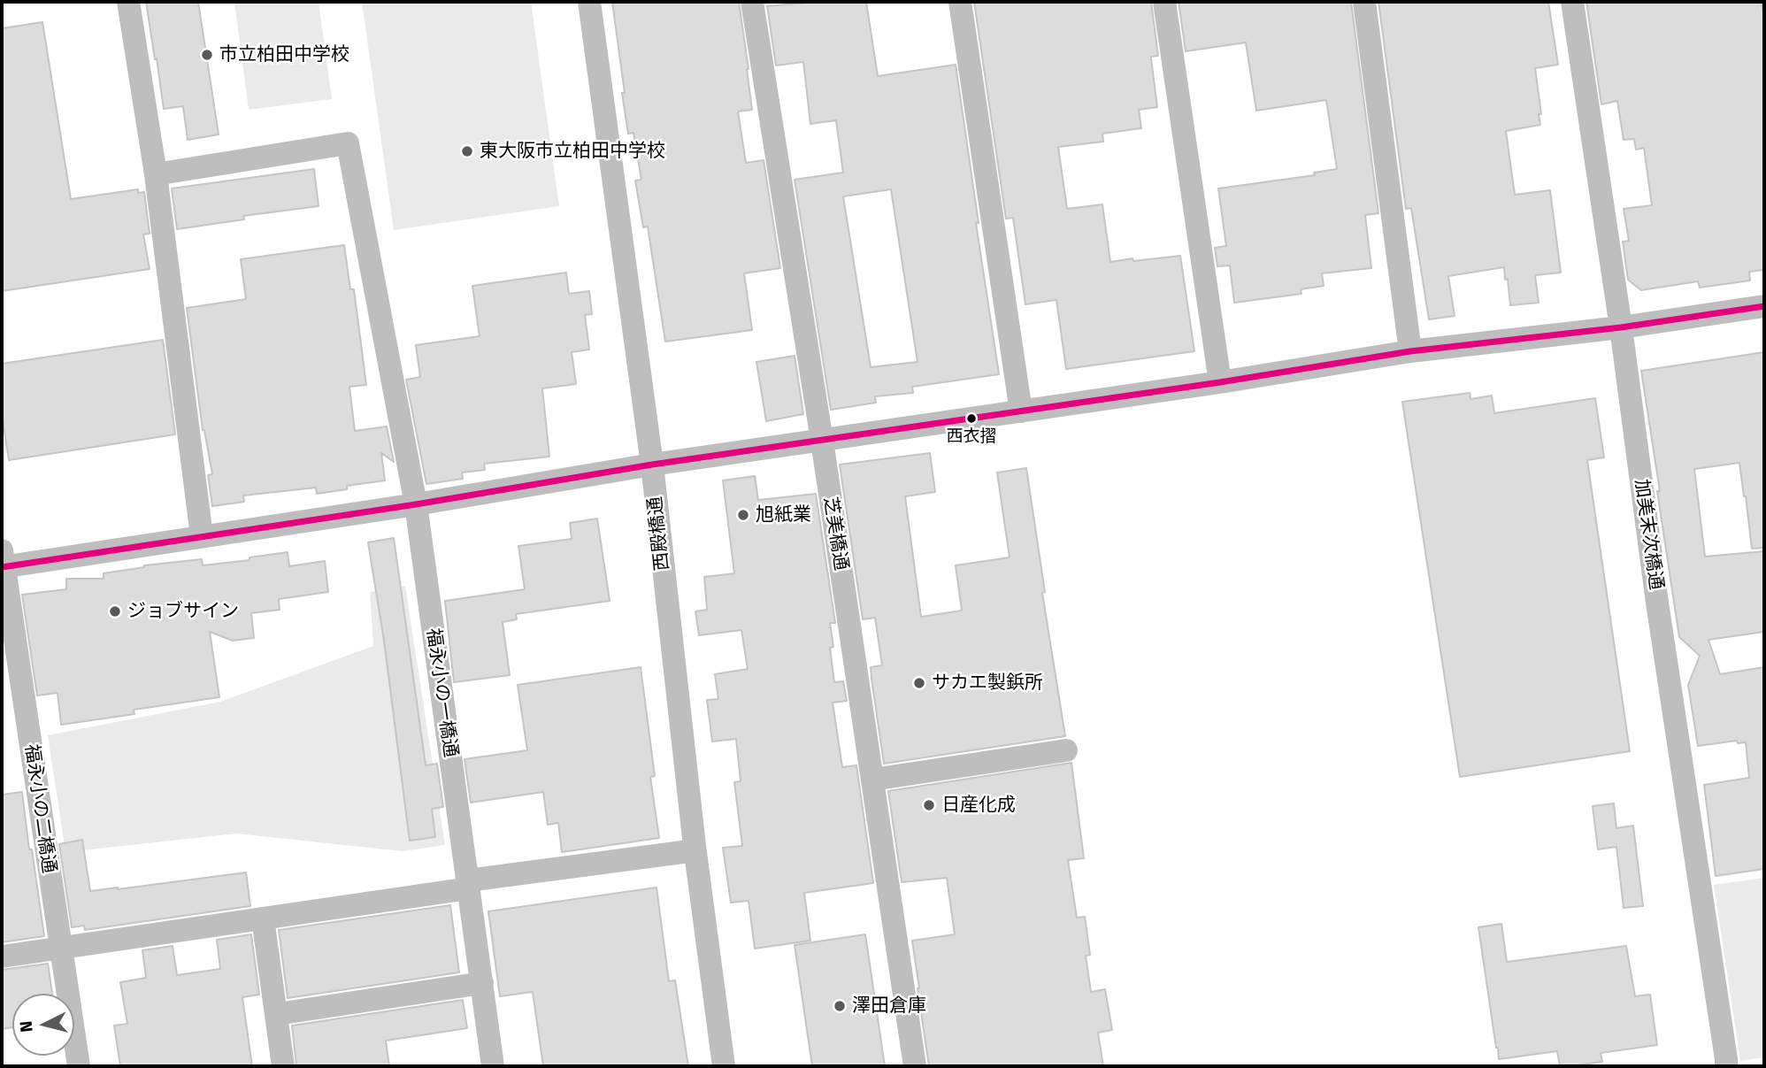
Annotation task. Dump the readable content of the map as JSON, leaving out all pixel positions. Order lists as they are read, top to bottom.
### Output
{
  "streets": {
    "street": [
      "西殿橋通",
      "芝美橋通",
      "加美末次橋通",
      "福永小の一橋通",
      "福永小の二橋通"
    ]
  },
  "places": [
    "市立柏田中学校",
    "東大阪市立柏田中学校",
    "西衣摺",
    "旭紙業",
    "ジョブサイン",
    "サカエ製鋲所",
    "日産化成",
    "澤田倉庫"
  ],
  "north": "left"
}
